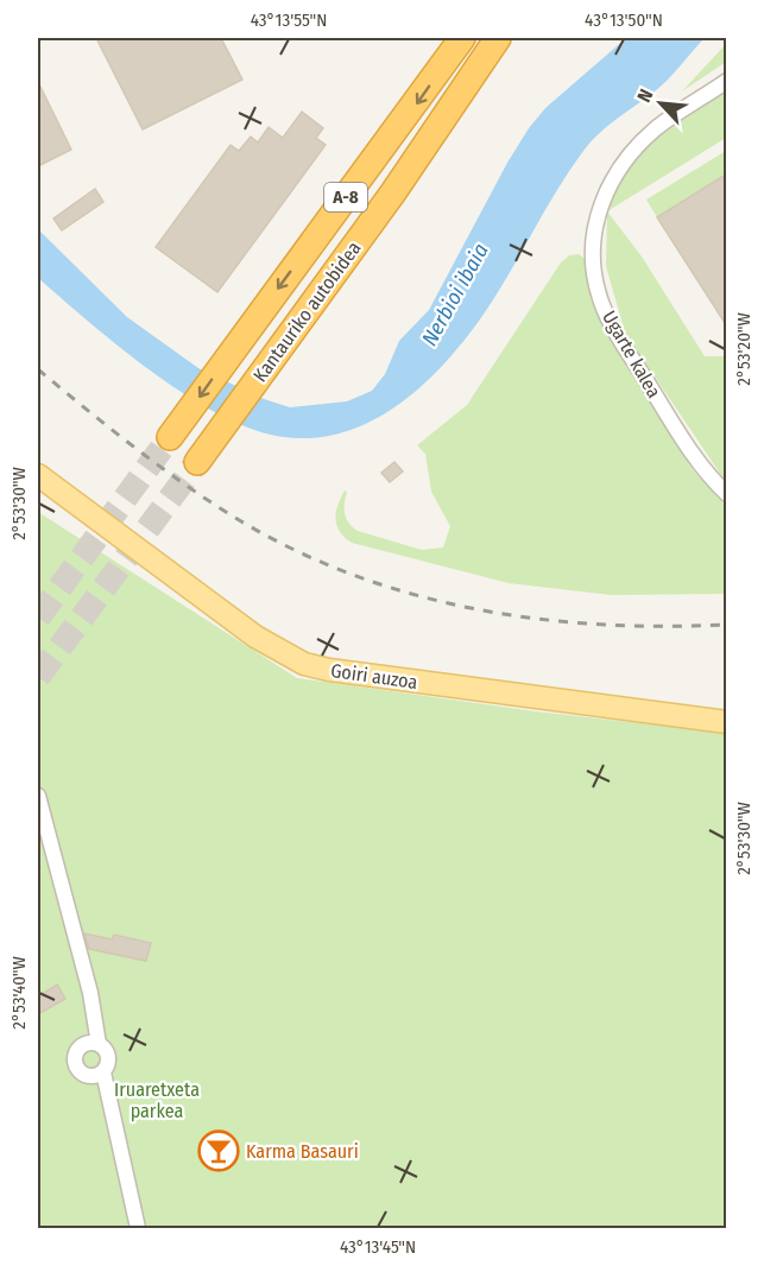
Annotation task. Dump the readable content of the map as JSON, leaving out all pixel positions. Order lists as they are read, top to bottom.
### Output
{
  "streets": {
    "highway": ["A-8", "Kantauriko autobidea"],
    "main road": ["Goiri auzoa"],
    "street": ["Ugarte kalea"]
  },
  "water": ["Nerbioi ibaia"],
  "parks": ["Iruaretxeta parkea"],
  "places": {
    "bar": ["Karma Basauri"]
  },
  "north": "top left",
  "coordinates": [
    "43°13'55\"N",
    "43°13'50\"N",
    "2°53'20\"W",
    "2°53'30\"W",
    "2°53'40\"W",
    "43°13'45\"N"
  ]
}
